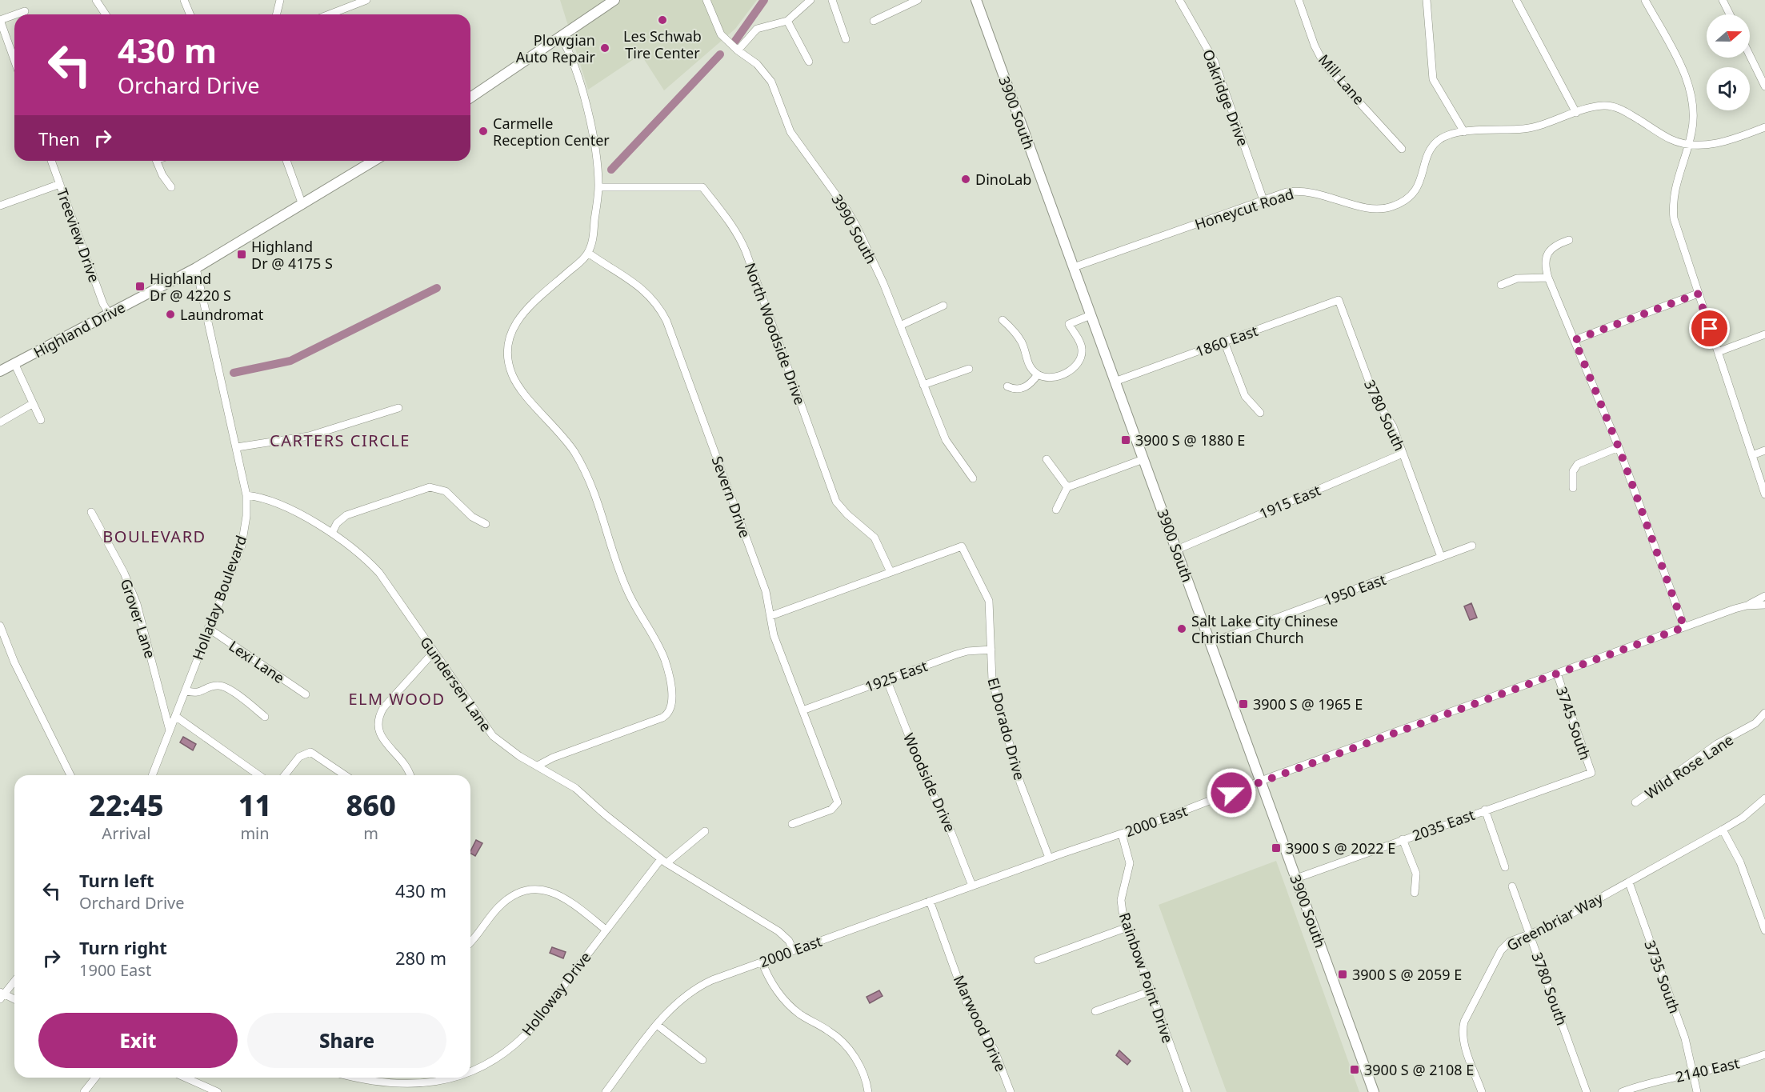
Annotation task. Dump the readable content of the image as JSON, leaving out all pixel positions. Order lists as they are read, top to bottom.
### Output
{
  "streets": {
    "main road": ["3900 South", "Highland Drive"],
    "street": [
      "Mill Lane",
      "Oakridge Drive",
      "Honeycut Road",
      "3990 South",
      "Treeview Drive",
      "North Woodside Drive",
      "1860 East",
      "3780 South",
      "Severn Drive",
      "1915 East",
      "1950 East",
      "Holladay Boulevard",
      "Grover Lane",
      "Lexi Lane",
      "1925 East",
      "Gundersen Lane",
      "3745 South",
      "El Dorado Drive",
      "Wild Rose Lane",
      "Woodside Drive",
      "2000 East",
      "2035 East",
      "Greenbriar Way",
      "3735 South",
      "Rainbow Point Drive",
      "Holloway Drive",
      "Marwood Drive",
      "2140 East"
    ]
  },
  "crossings": [
    ["Oakridge Drive", "Honeycut Road"],
    ["3900 South", "Honeycut Road"],
    ["3900 South", "1860 East"],
    ["3900 South", "1915 East"],
    ["3900 South", "1950 East"],
    ["3900 South", "2000 East"],
    ["3900 South", "2035 East"],
    ["Treeview Drive", "Highland Drive"],
    ["Highland Drive", "Holladay Boulevard"],
    ["North Woodside Drive", "El Dorado Drive"],
    ["1860 East", "3780 South"],
    ["3780 South", "1915 East"],
    ["3780 South", "1950 East"],
    ["3780 South", "Greenbriar Way"],
    ["Severn Drive", "1925 East"],
    ["Severn Drive", "El Dorado Drive"],
    ["Holladay Boulevard", "Grover Lane"],
    ["Holladay Boulevard", "Lexi Lane"],
    ["Holladay Boulevard", "Gundersen Lane"],
    ["1925 East", "El Dorado Drive"],
    ["1925 East", "Woodside Drive"],
    ["Gundersen Lane", "2000 East"],
    ["Gundersen Lane", "Holloway Drive"],
    ["3745 South", "2000 East"],
    ["3745 South", "2035 East"],
    ["El Dorado Drive", "2000 East"],
    ["Woodside Drive", "2000 East"],
    ["2000 East", "Rainbow Point Drive"],
    ["2000 East", "Marwood Drive"],
    ["Greenbriar Way", "3735 South"],
    ["3735 South", "2140 East"]
  ],
  "districts": ["CARTERS CIRCLE", "BOULEVARD", "ELM WOOD"],
  "places": {
    "other": [
      "Les Schwab Tire Center",
      "Plowgian Auto Repair",
      "Carmelle Reception Center",
      "DinoLab",
      "Laundromat",
      "Salt Lake City Chinese Christian Church"
    ],
    "transit": [
      "Highland Dr @ 4175 S",
      "Highland Dr @ 4220 S",
      "3900 S @ 1880 E",
      "3900 S @ 1965 E",
      "3900 S @ 2022 E",
      "3900 S @ 2059 E",
      "3900 S @ 2108 E"
    ]
  },
  "north": "right",
  "page": {
    "turn": ["430 m", "Orchard Drive"],
    "then": "Then",
    "eta": [
      "22:45",
      "Arrival",
      "11",
      "min",
      "860",
      "m"
    ],
    "list": [
      {
        "name": "Turn left",
        "note": "Orchard Drive",
        "value": "430 m"
      },
      {
        "name": "Turn right",
        "note": "1900 East",
        "value": "280 m"
      }
    ],
    "buttons": ["Exit", "Share"]
  }
}
